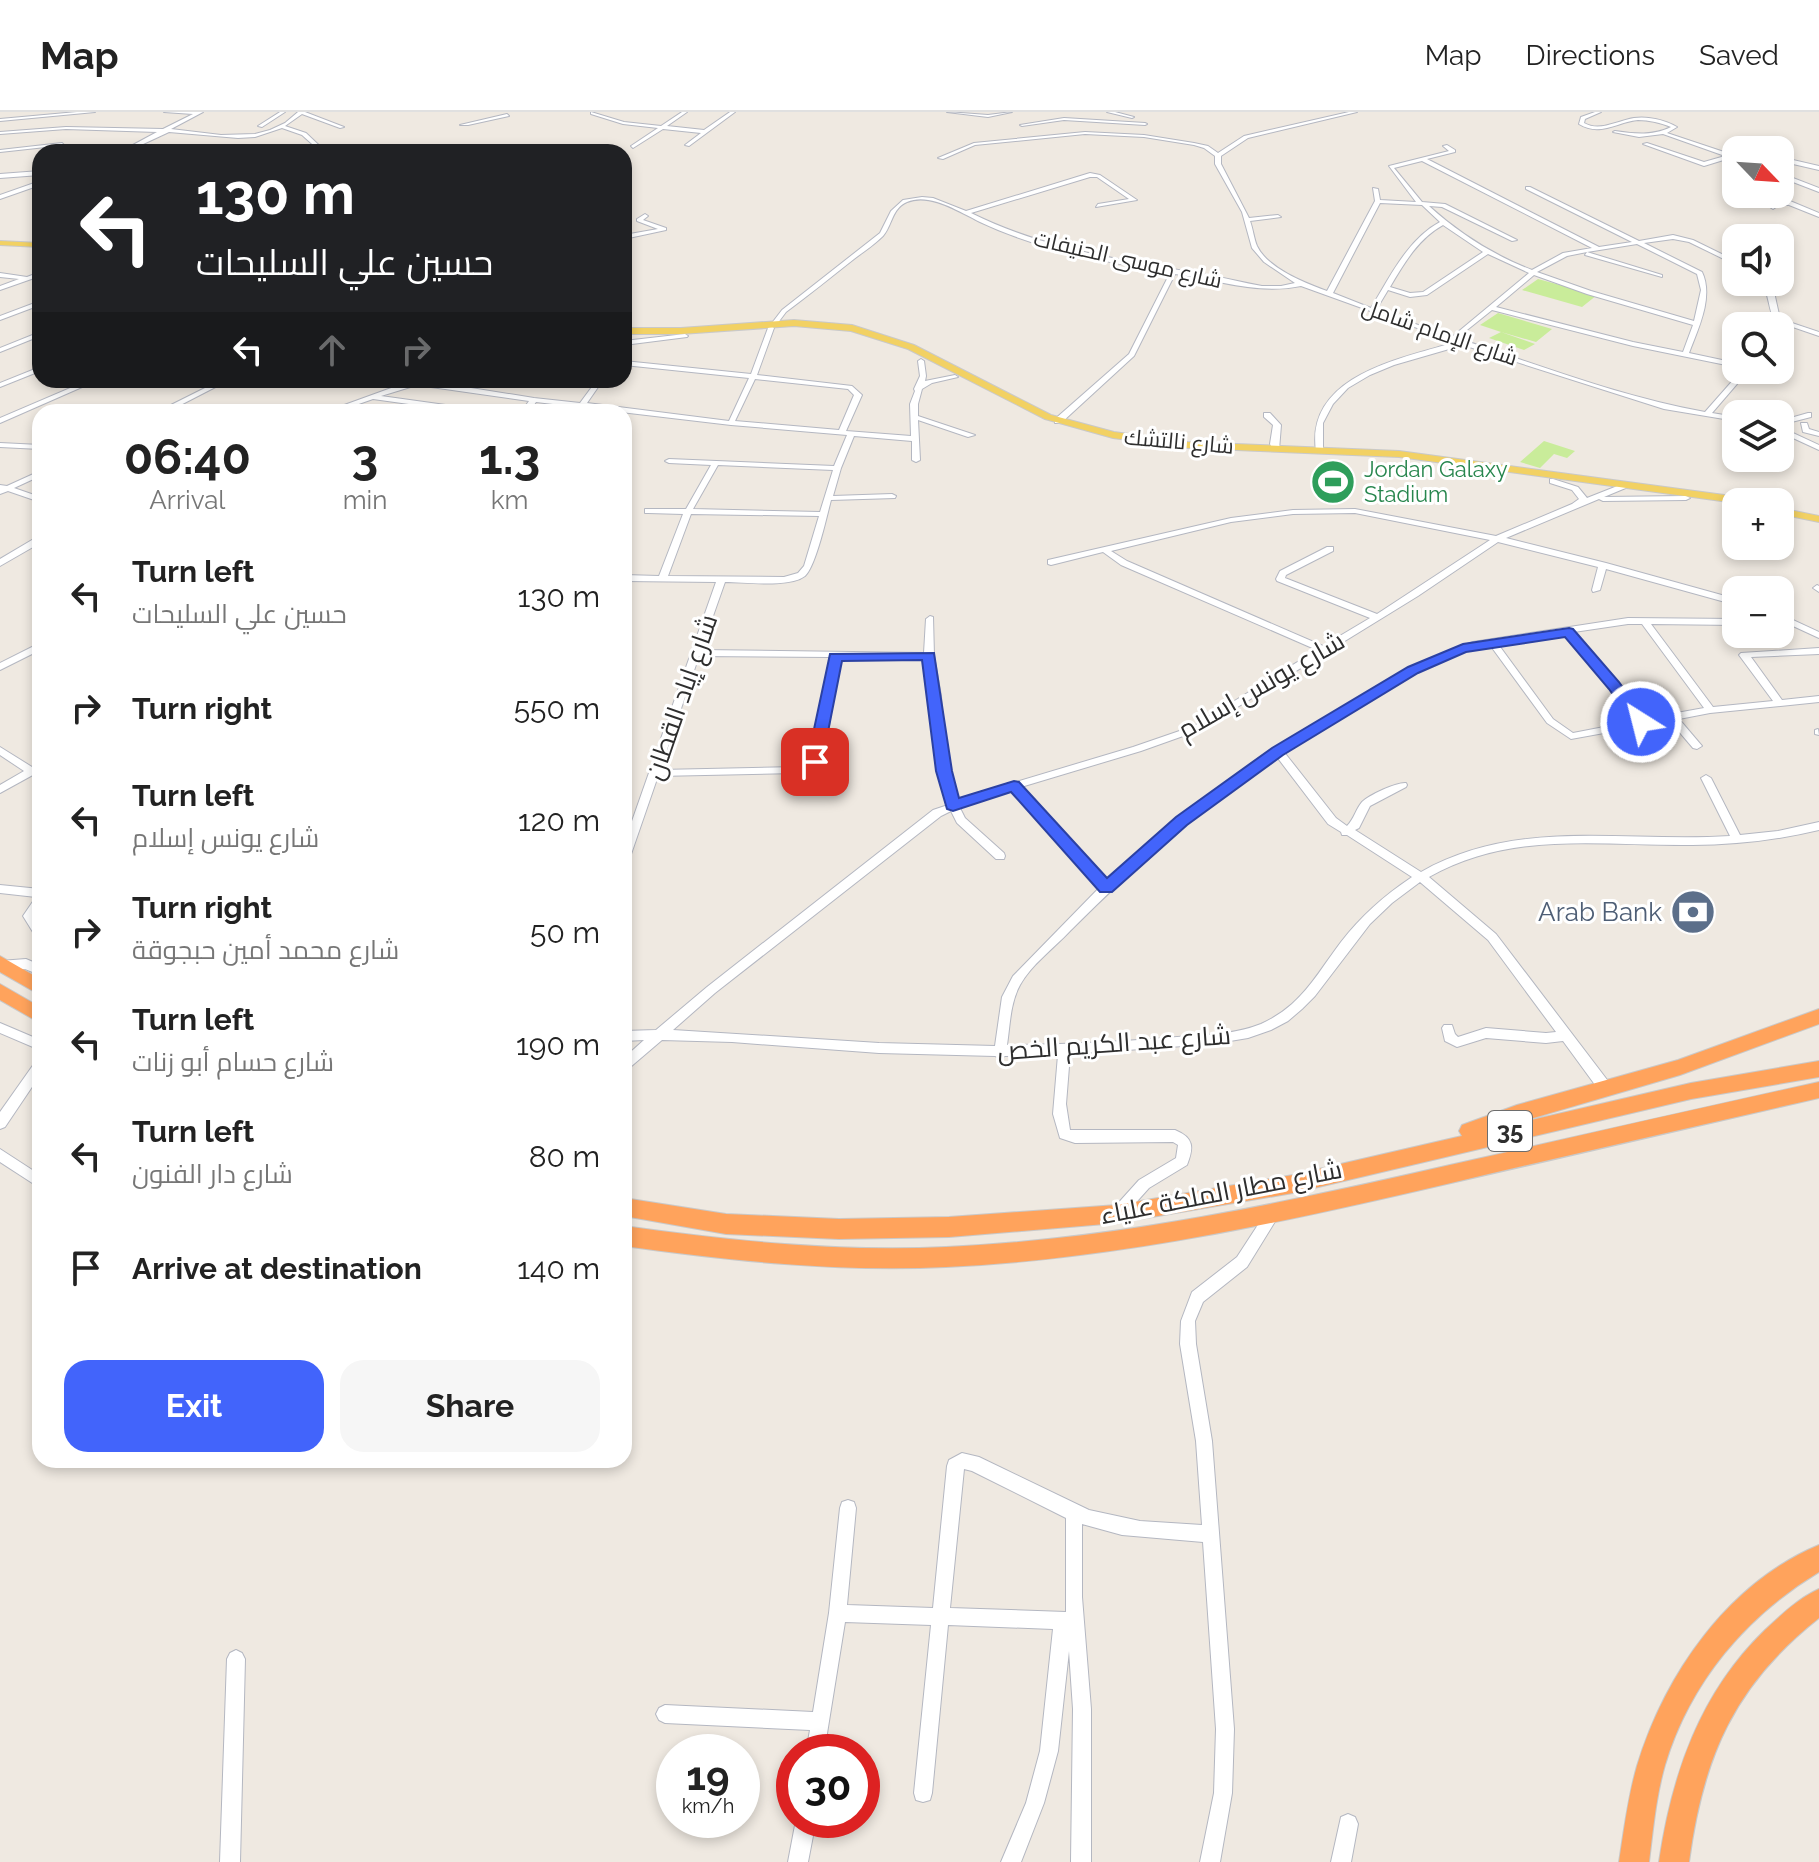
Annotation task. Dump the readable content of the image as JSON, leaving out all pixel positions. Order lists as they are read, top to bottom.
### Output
{
  "streets": {
    "highway": ["35", "شارع مطار الملكة علياء"],
    "main road": ["شارع نالتشك"],
    "street": [
      "شارع موسى الحنيفات",
      "شارع الإمام شامل",
      "شارع يونس إسلام",
      "شارع إياد القطان",
      "شارع عبد الكريم الخص"
    ]
  },
  "crossings": [
    ["شارع موسى الحنيفات", "شارع الإمام شامل"],
    ["شارع موسى الحنيفات", "شارع نالتشك"],
    ["شارع نالتشك", "شارع يونس إسلام"],
    ["شارع يونس إسلام", "شارع عبد الكريم الخص"],
    ["35", "شارع مطار الملكة علياء"]
  ],
  "places": {
    "sports": ["Jordan Galaxy Stadium"],
    "bank": ["Arab Bank"]
  },
  "north": "bottom right",
  "page": {
    "header": "Map",
    "nav": ["Map", "Directions", "Saved"],
    "map_buttons": ["+", "−"],
    "turn": ["130 m", "حسين علي السليحات"],
    "eta": [
      "06:40",
      "Arrival",
      "3",
      "min",
      "1.3",
      "km"
    ],
    "list": [
      {
        "name": "Turn left",
        "note": "حسين علي السليحات",
        "value": "130 m"
      },
      {
        "name": "Turn right",
        "value": "550 m"
      },
      {
        "name": "Turn left",
        "note": "شارع يونس إسلام",
        "value": "120 m"
      },
      {
        "name": "Turn right",
        "note": "شارع محمد أمين حبجوقة",
        "value": "50 m"
      },
      {
        "name": "Turn left",
        "note": "شارع حسام أبو زنات",
        "value": "190 m"
      },
      {
        "name": "Turn left",
        "note": "شارع دار الفنون",
        "value": "80 m"
      },
      {
        "name": "Arrive at destination",
        "value": "140 m"
      }
    ],
    "buttons": ["Exit", "Share"],
    "speed": "19 km/h",
    "limit": "30"
  }
}
